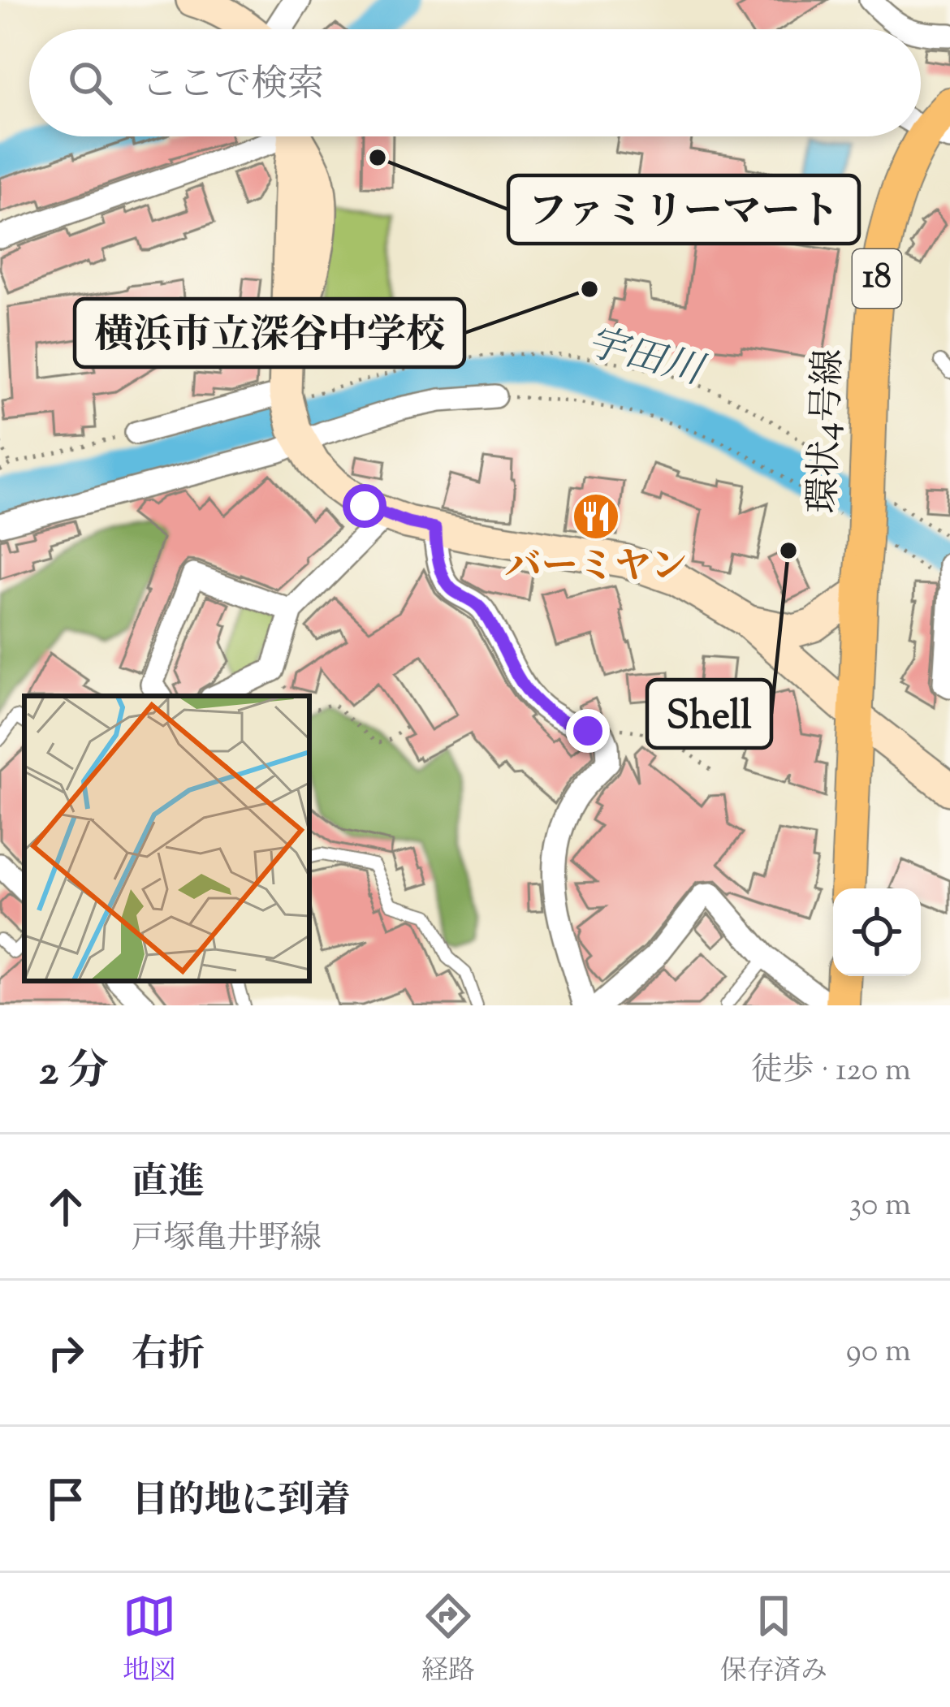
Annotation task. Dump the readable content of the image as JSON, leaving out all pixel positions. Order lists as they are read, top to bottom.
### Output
{
  "streets": {
    "main road": ["18", "環状4号線"]
  },
  "water": ["宇田川"],
  "places": {
    "other": ["ファミリーマート", "横浜市立深谷中学校", "Shell"],
    "restaurant": ["バーミヤン"]
  },
  "page": {
    "search": "ここで検索",
    "heading": ["2 分", "徒歩 · 120 m"],
    "list": [
      ["直進", "戸塚亀井野線", "30 m"],
      ["右折", "90 m"],
      "目的地に到着"
    ],
    "nav": ["地図", "経路", "保存済み"]
  }
}
